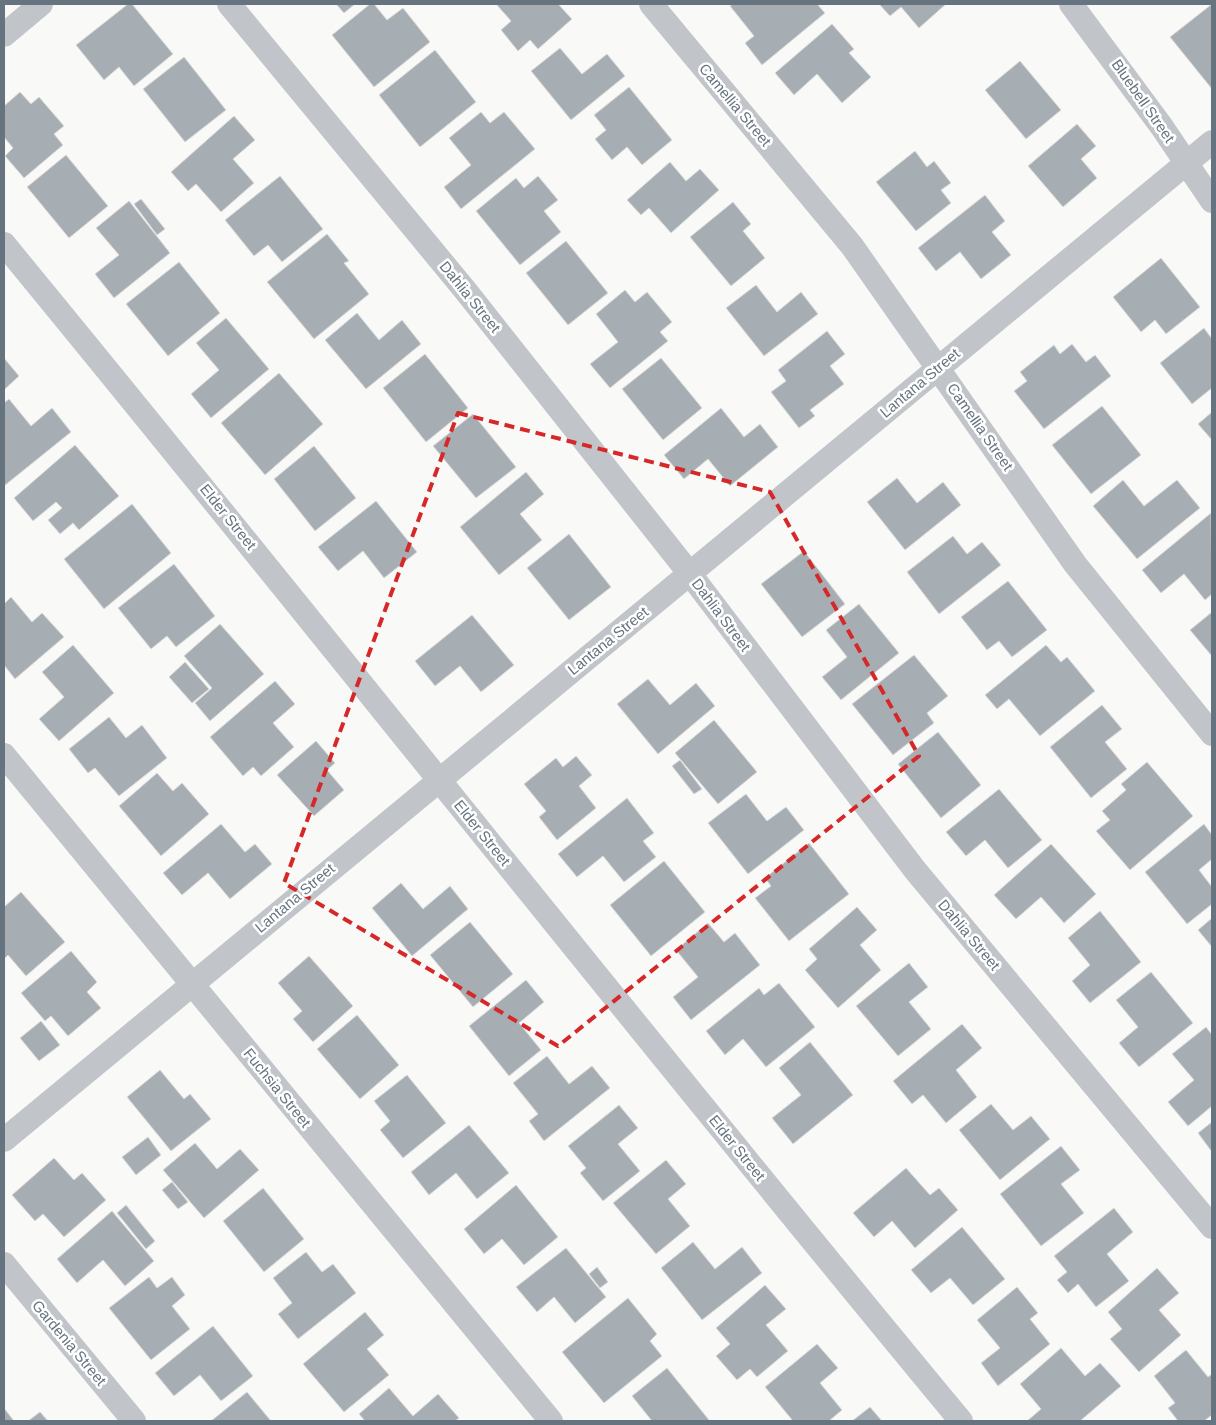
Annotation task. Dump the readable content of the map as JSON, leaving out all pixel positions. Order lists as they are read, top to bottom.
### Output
{
  "streets": {
    "street": [
      "Bluebell Street",
      "Camellia Street",
      "Dahlia Street",
      "Lantana Street",
      "Elder Street",
      "Fuchsia Street",
      "Gardenia Street"
    ]
  },
  "crossings": [
    ["Bluebell Street", "Lantana Street"],
    ["Camellia Street", "Lantana Street"],
    ["Dahlia Street", "Lantana Street"],
    ["Lantana Street", "Elder Street"],
    ["Lantana Street", "Fuchsia Street"]
  ]
}
